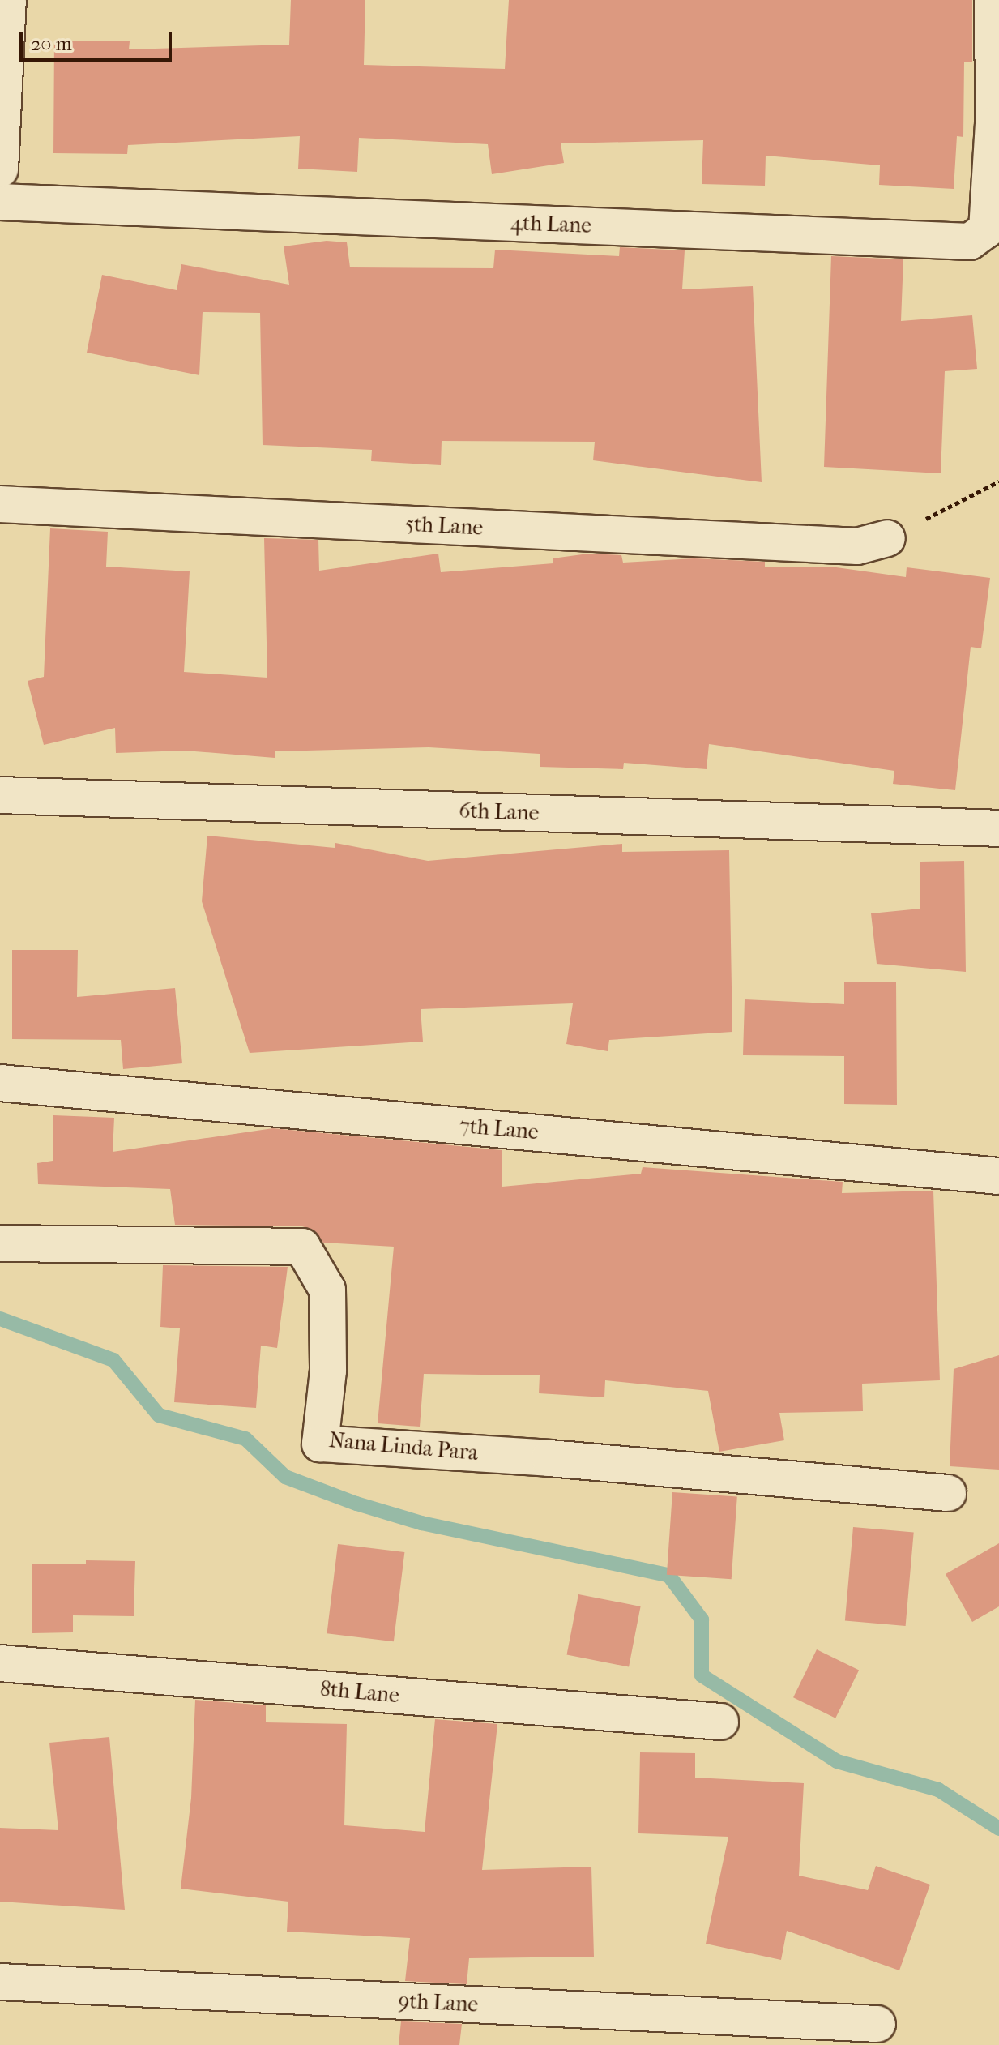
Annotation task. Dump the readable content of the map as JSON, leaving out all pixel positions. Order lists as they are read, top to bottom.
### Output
{
  "streets": {
    "street": [
      "4th Lane",
      "5th Lane",
      "6th Lane",
      "7th Lane",
      "Nana Linda Para",
      "8th Lane",
      "9th Lane"
    ]
  },
  "scale_bar": "20 m"
}
